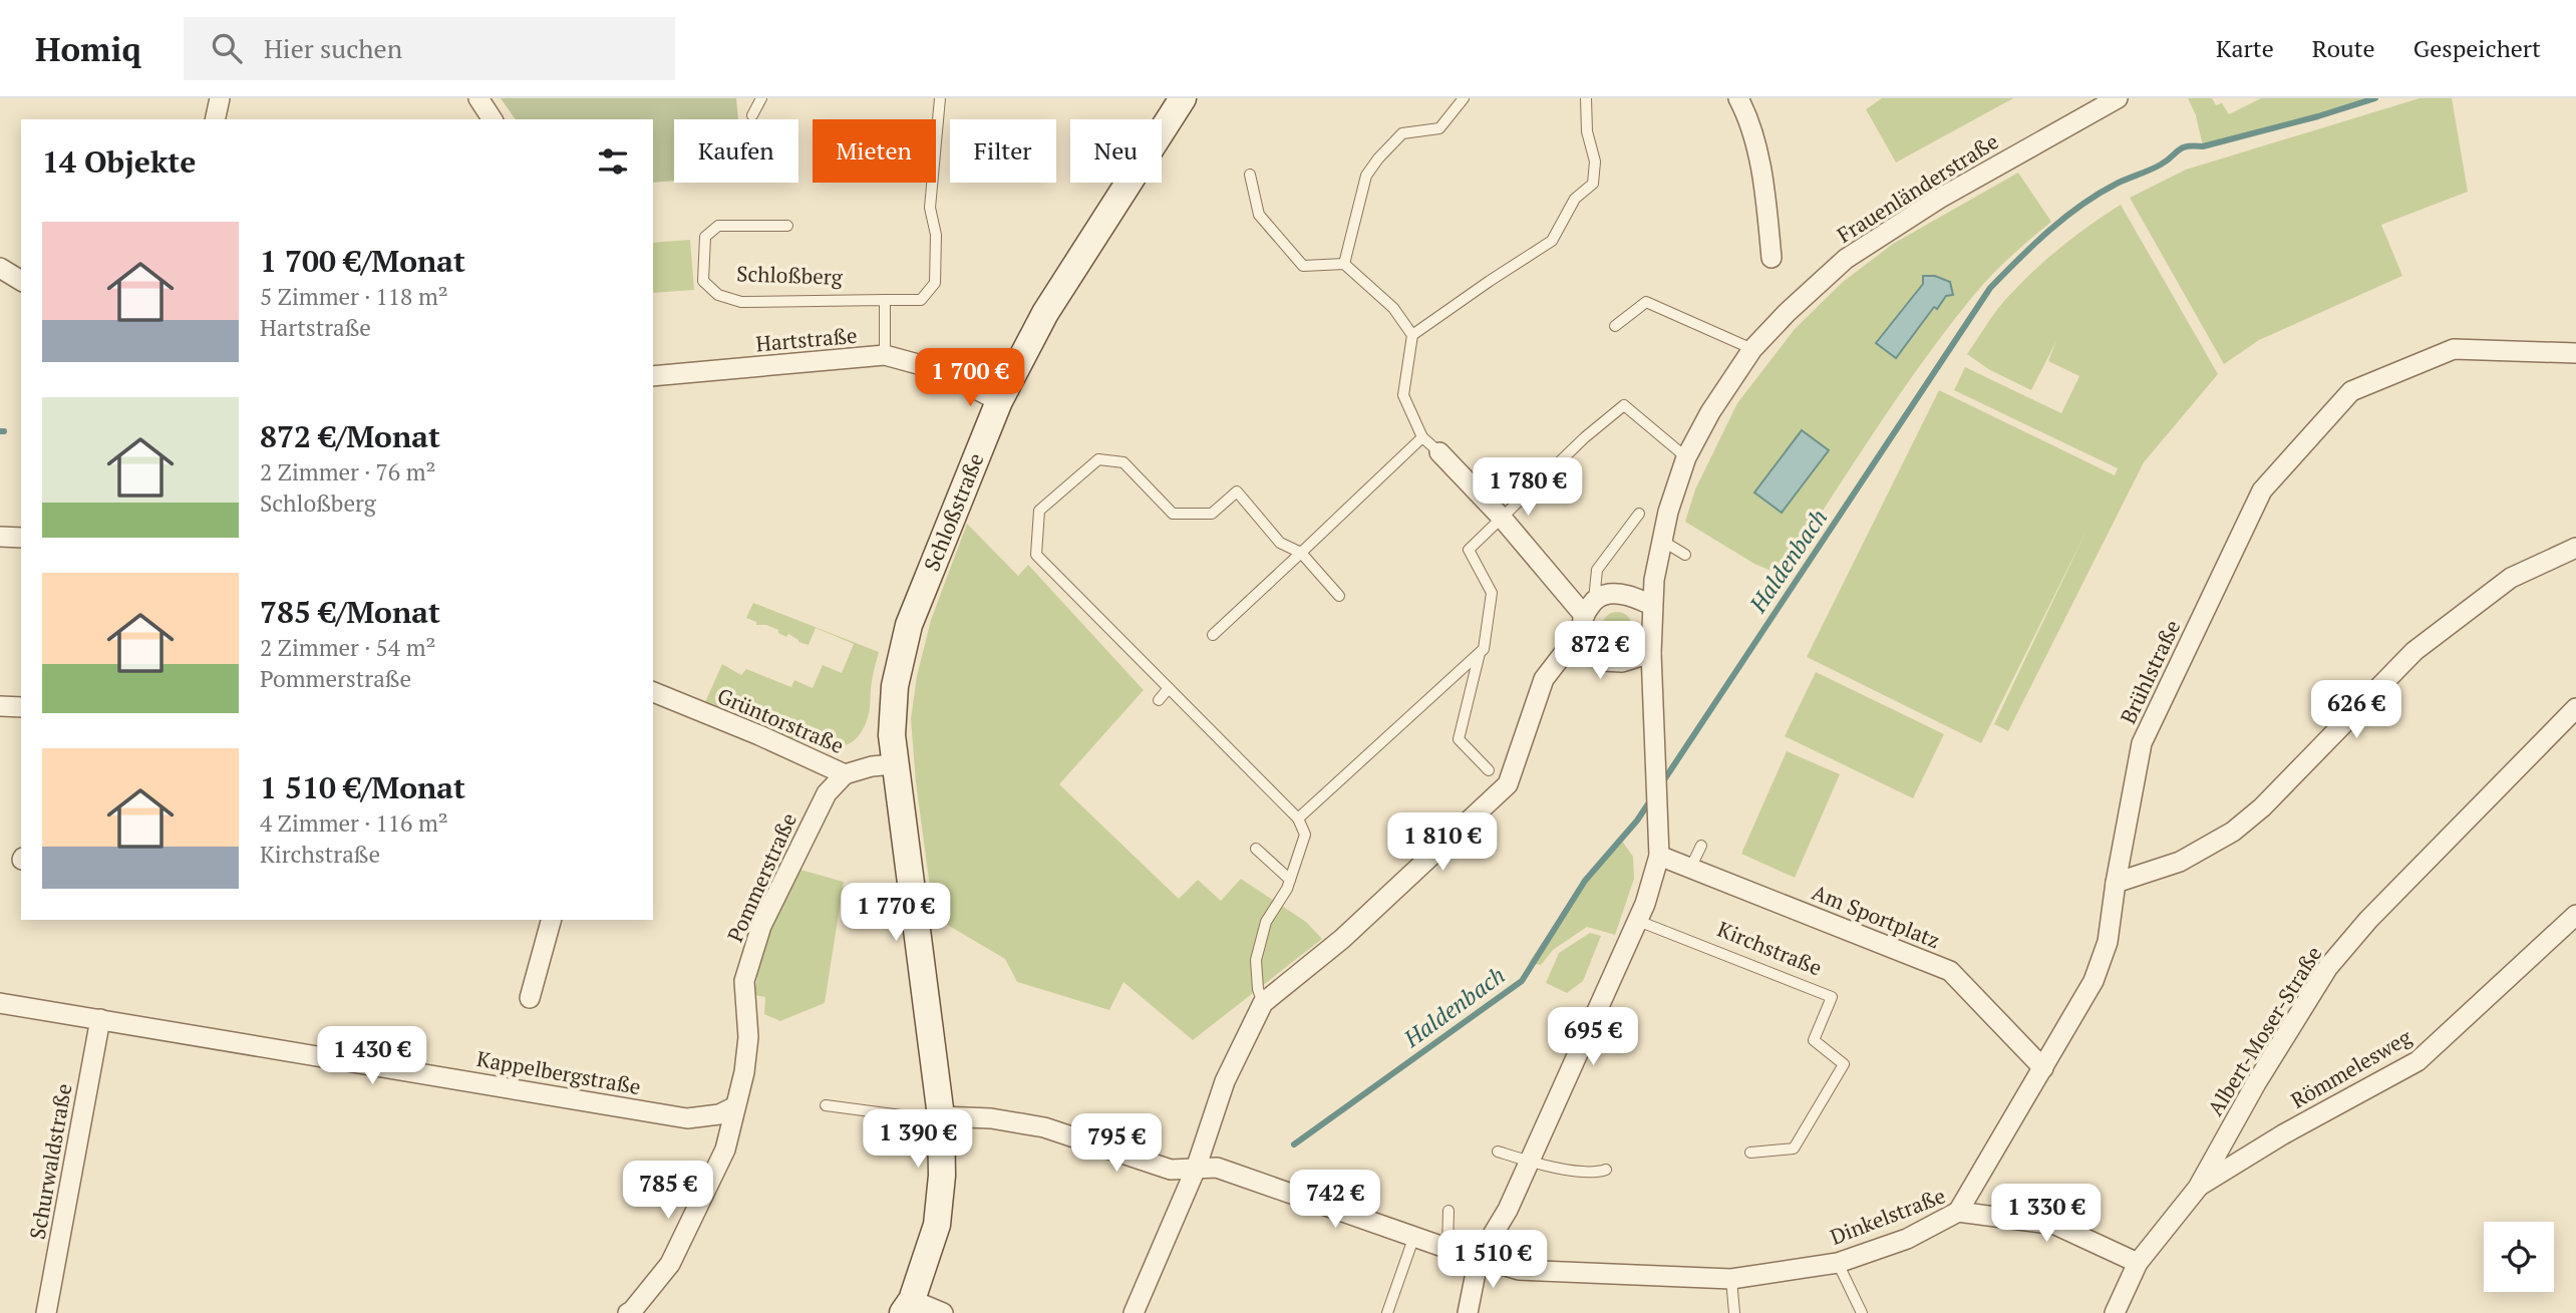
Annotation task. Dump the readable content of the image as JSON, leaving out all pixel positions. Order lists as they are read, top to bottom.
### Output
{
  "streets": {
    "main road": ["Schloßstraße"],
    "street": [
      "Frauenländerstraße",
      "Hartstraße",
      "Brühlstraße",
      "Grüntorstraße",
      "Pommerstraße",
      "Am Sportplatz",
      "Albert-Moser-Straße",
      "Römmelesweg",
      "Kappelbergstraße",
      "Schurwaldstraße",
      "Dinkelstraße"
    ],
    "lane": ["Schloßberg", "Kirchstraße"]
  },
  "crossings": [
    ["Hartstraße", "Schloßstraße"],
    ["Schloßstraße", "Grüntorstraße"],
    ["Schloßstraße", "Dinkelstraße"],
    ["Brühlstraße", "Am Sportplatz"],
    ["Brühlstraße", "Dinkelstraße"],
    ["Grüntorstraße", "Pommerstraße"],
    ["Pommerstraße", "Kappelbergstraße"],
    ["Albert-Moser-Straße", "Römmelesweg"],
    ["Albert-Moser-Straße", "Dinkelstraße"],
    ["Kappelbergstraße", "Schurwaldstraße"]
  ],
  "water": ["Haldenbach"],
  "page": {
    "header": "Homiq",
    "search": "Hier suchen",
    "nav": ["Karte", "Route", "Gespeichert"],
    "chip": [
      "Kaufen",
      "Mieten",
      "Filter",
      "Neu"
    ],
    "heading": "14 Objekte",
    "list": [
      {
        "name": "1 700 €/Monat",
        "note": "5 Zimmer · 118 m² · Hartstraße"
      },
      {
        "name": "872 €/Monat",
        "note": "2 Zimmer · 76 m² · Schloßberg"
      },
      {
        "name": "785 €/Monat",
        "note": "2 Zimmer · 54 m² · Pommerstraße"
      },
      {
        "name": "1 510 €/Monat",
        "note": "4 Zimmer · 116 m² · Kirchstraße"
      }
    ],
    "price": [
      "1 700 €",
      "1 780 €",
      "872 €",
      "626 €",
      "1 810 €",
      "1 770 €",
      "695 €",
      "1 430 €",
      "1 390 €",
      "795 €",
      "785 €",
      "742 €",
      "1 330 €",
      "1 510 €"
    ]
  }
}
